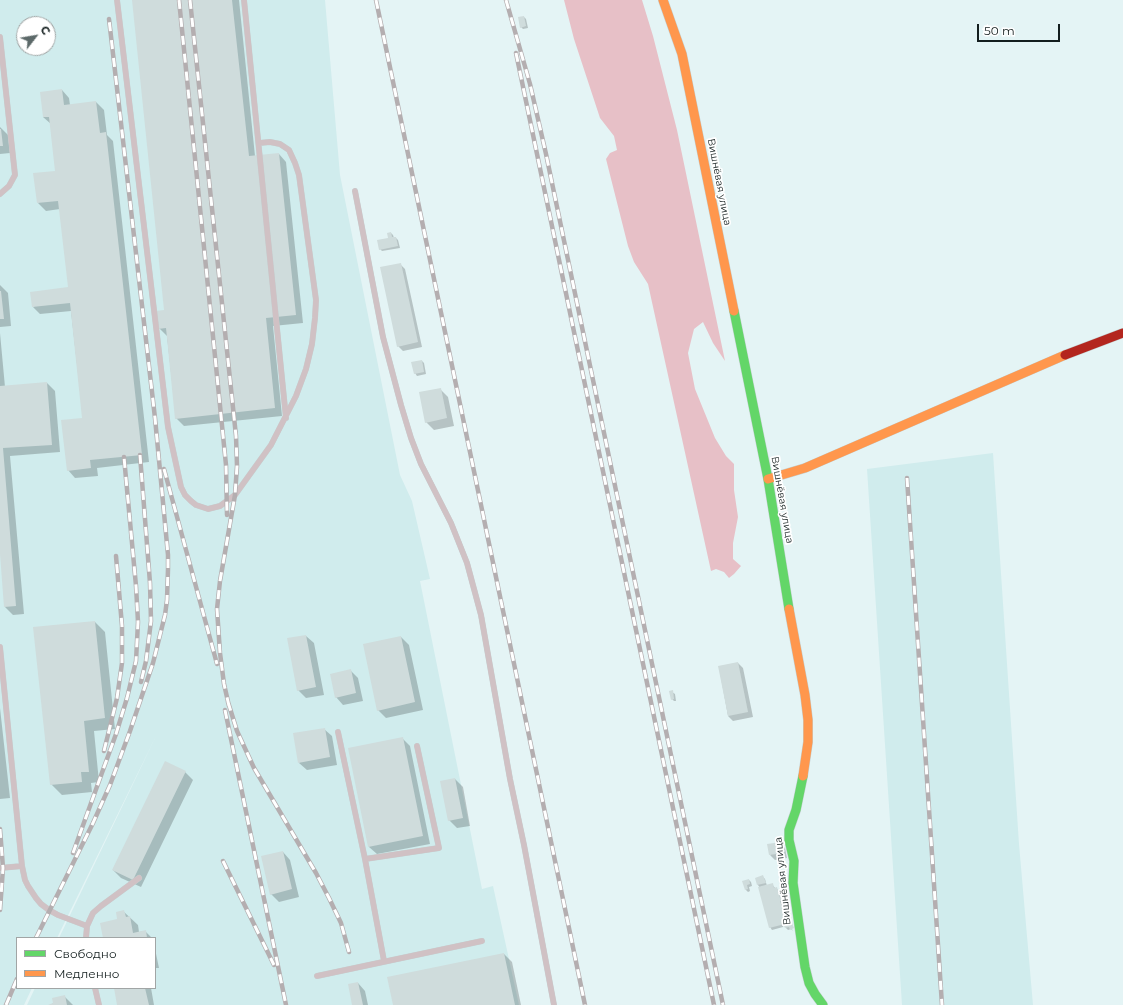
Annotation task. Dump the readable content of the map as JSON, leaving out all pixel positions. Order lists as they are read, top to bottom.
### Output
{
  "streets": {
    "street": ["Вишнёвая улица"]
  },
  "legend": ["Свободно", "Медленно"],
  "scale_bar": "50 m",
  "north": "top right"
}
